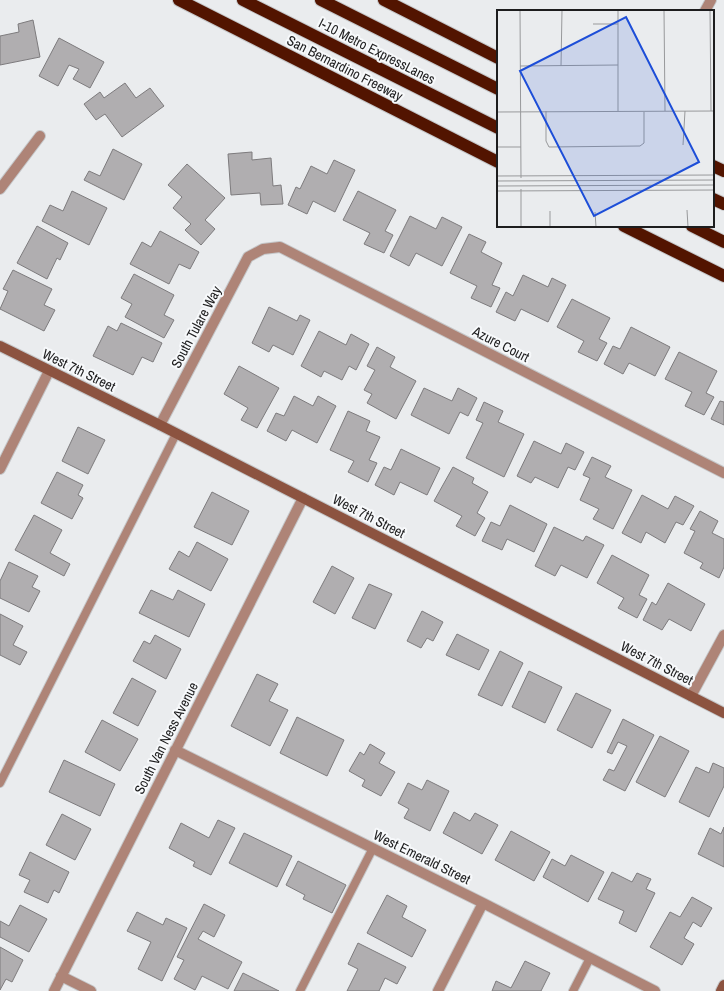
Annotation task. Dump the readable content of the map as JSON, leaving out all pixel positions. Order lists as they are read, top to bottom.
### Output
{
  "streets": {
    "highway": ["I-10 Metro ExpressLanes", "San Bernardino Freeway"],
    "street": [
      "South Tulare Way",
      "Azure Court",
      "West 7th Street",
      "South Van Ness Avenue",
      "West Emerald Street"
    ]
  },
  "crossings": [
    ["South Tulare Way", "Azure Court"],
    ["South Tulare Way", "West 7th Street"],
    ["West 7th Street", "South Van Ness Avenue"],
    ["South Van Ness Avenue", "West Emerald Street"]
  ]
}
